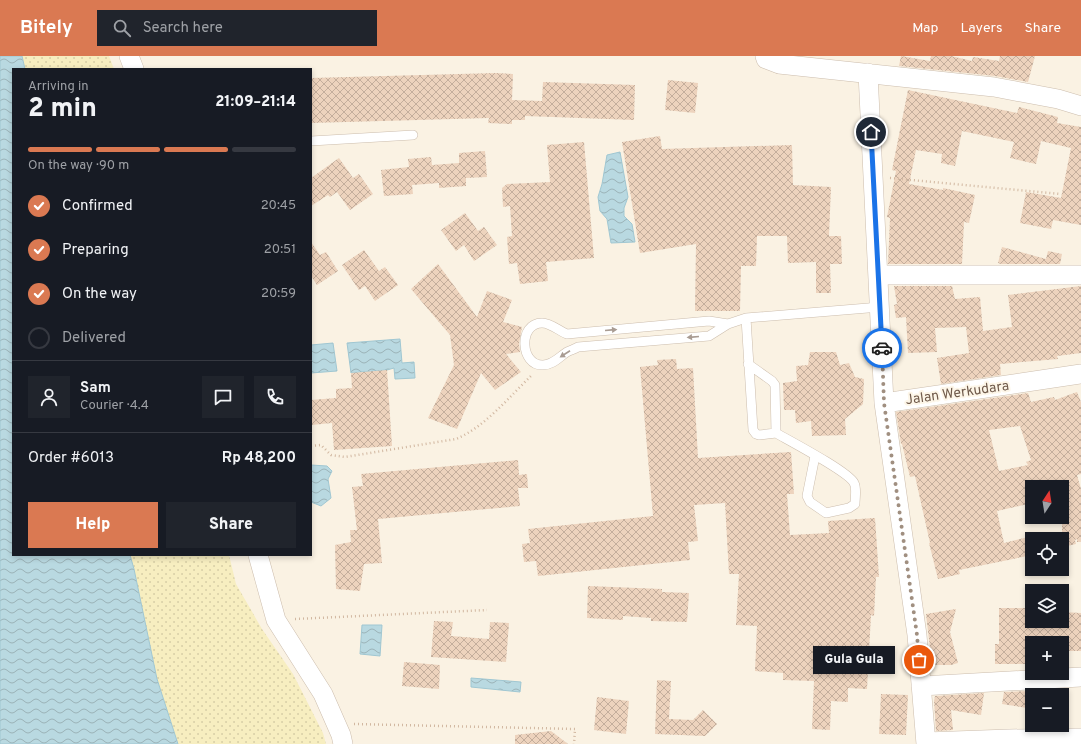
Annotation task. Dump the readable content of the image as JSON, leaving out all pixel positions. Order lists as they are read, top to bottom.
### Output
{
  "streets": {
    "street": ["Jalan Werkudara"]
  },
  "places": ["Gula Gula"],
  "north": "top",
  "page": {
    "header": "Bitely",
    "search": "Search here",
    "nav": ["Map", "Layers", "Share"],
    "heading": ["2 min", "Arriving in", "21:09–21:14"],
    "panel": [
      "Sam",
      "Courier · 4.4",
      "Order #6013",
      "Rp 48,200"
    ],
    "bar": "On the way · 90 m",
    "list": [
      ["Confirmed", "20:45"],
      ["Preparing", "20:51"],
      ["On the way", "20:59"],
      "Delivered"
    ],
    "map_buttons": ["+", "−"],
    "buttons": ["Help", "Share"],
    "bubble": "Gula Gula"
  }
}
